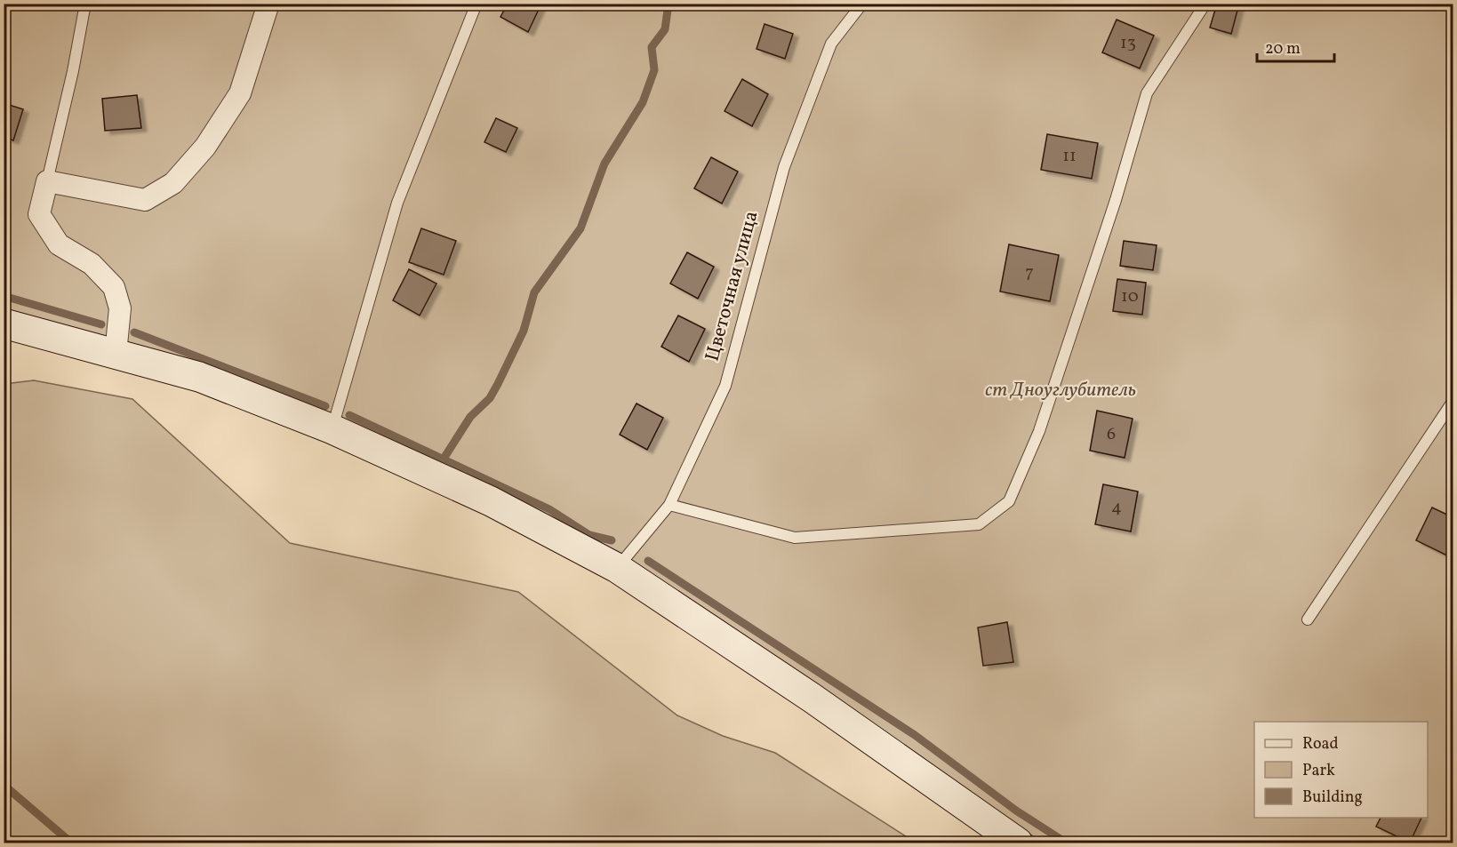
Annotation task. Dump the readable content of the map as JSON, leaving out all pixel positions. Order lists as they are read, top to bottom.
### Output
{
  "streets": {
    "lane": ["Цветочная улица"]
  },
  "parks": ["ст Дноуглубитель"],
  "house_numbers": [
    "13",
    "11",
    "7",
    "10",
    "6",
    "4"
  ],
  "legend": ["Road", "Park", "Building"],
  "scale_bar": "20 m"
}
